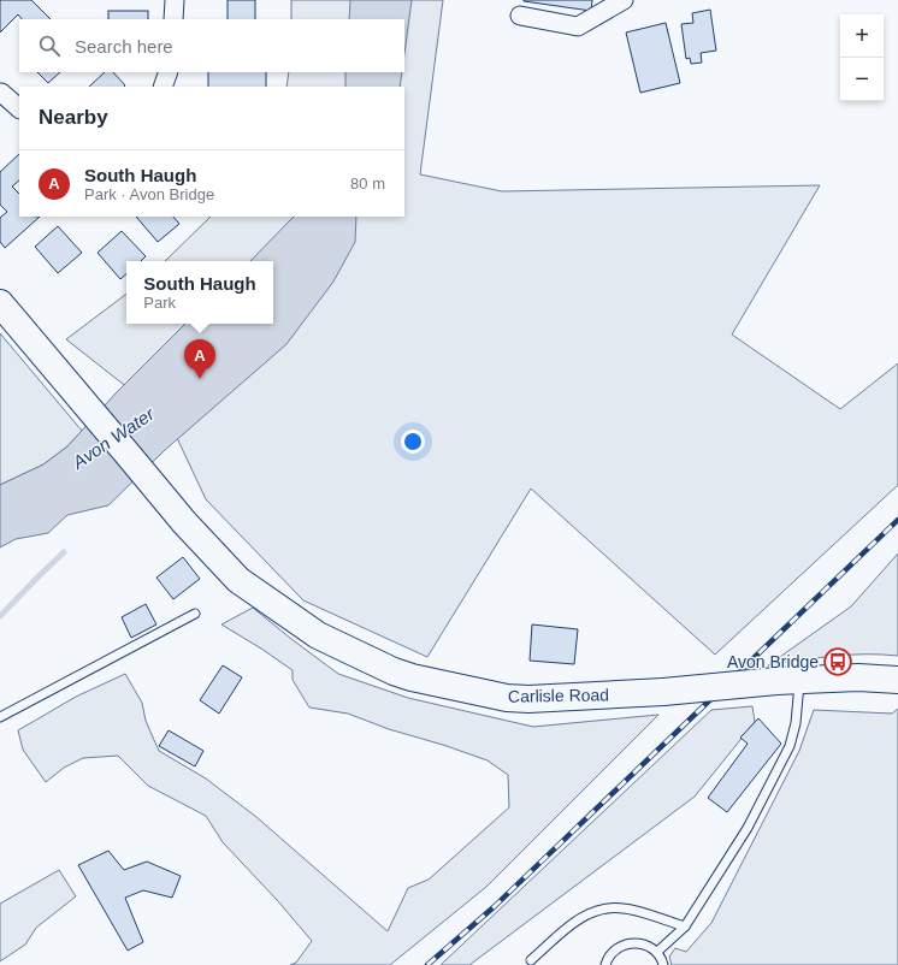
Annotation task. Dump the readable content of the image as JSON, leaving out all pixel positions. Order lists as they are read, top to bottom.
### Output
{
  "streets": {
    "main road": ["Carlisle Road"]
  },
  "water": ["Avon Water"],
  "places": {
    "bus stop": ["Avon Bridge"]
  },
  "page": {
    "map_buttons": ["+", "−"],
    "search": "Search here",
    "heading": "Nearby",
    "list": [
      {
        "mark": "A",
        "name": "South Haugh",
        "note": "Park · Avon Bridge",
        "value": "80 m"
      }
    ],
    "popup": ["South Haugh", "Park"],
    "pins": "A"
  }
}
